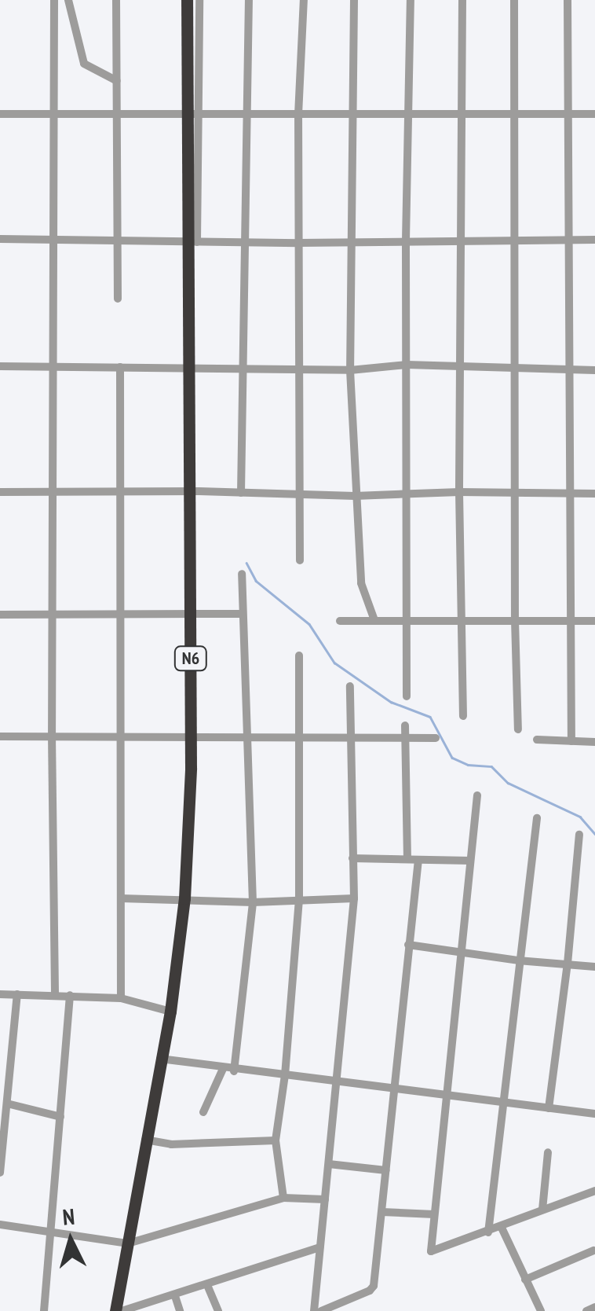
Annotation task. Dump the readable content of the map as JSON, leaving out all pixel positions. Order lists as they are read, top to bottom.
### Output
{
  "streets": {
    "highway": ["N6"]
  },
  "north": "top"
}
